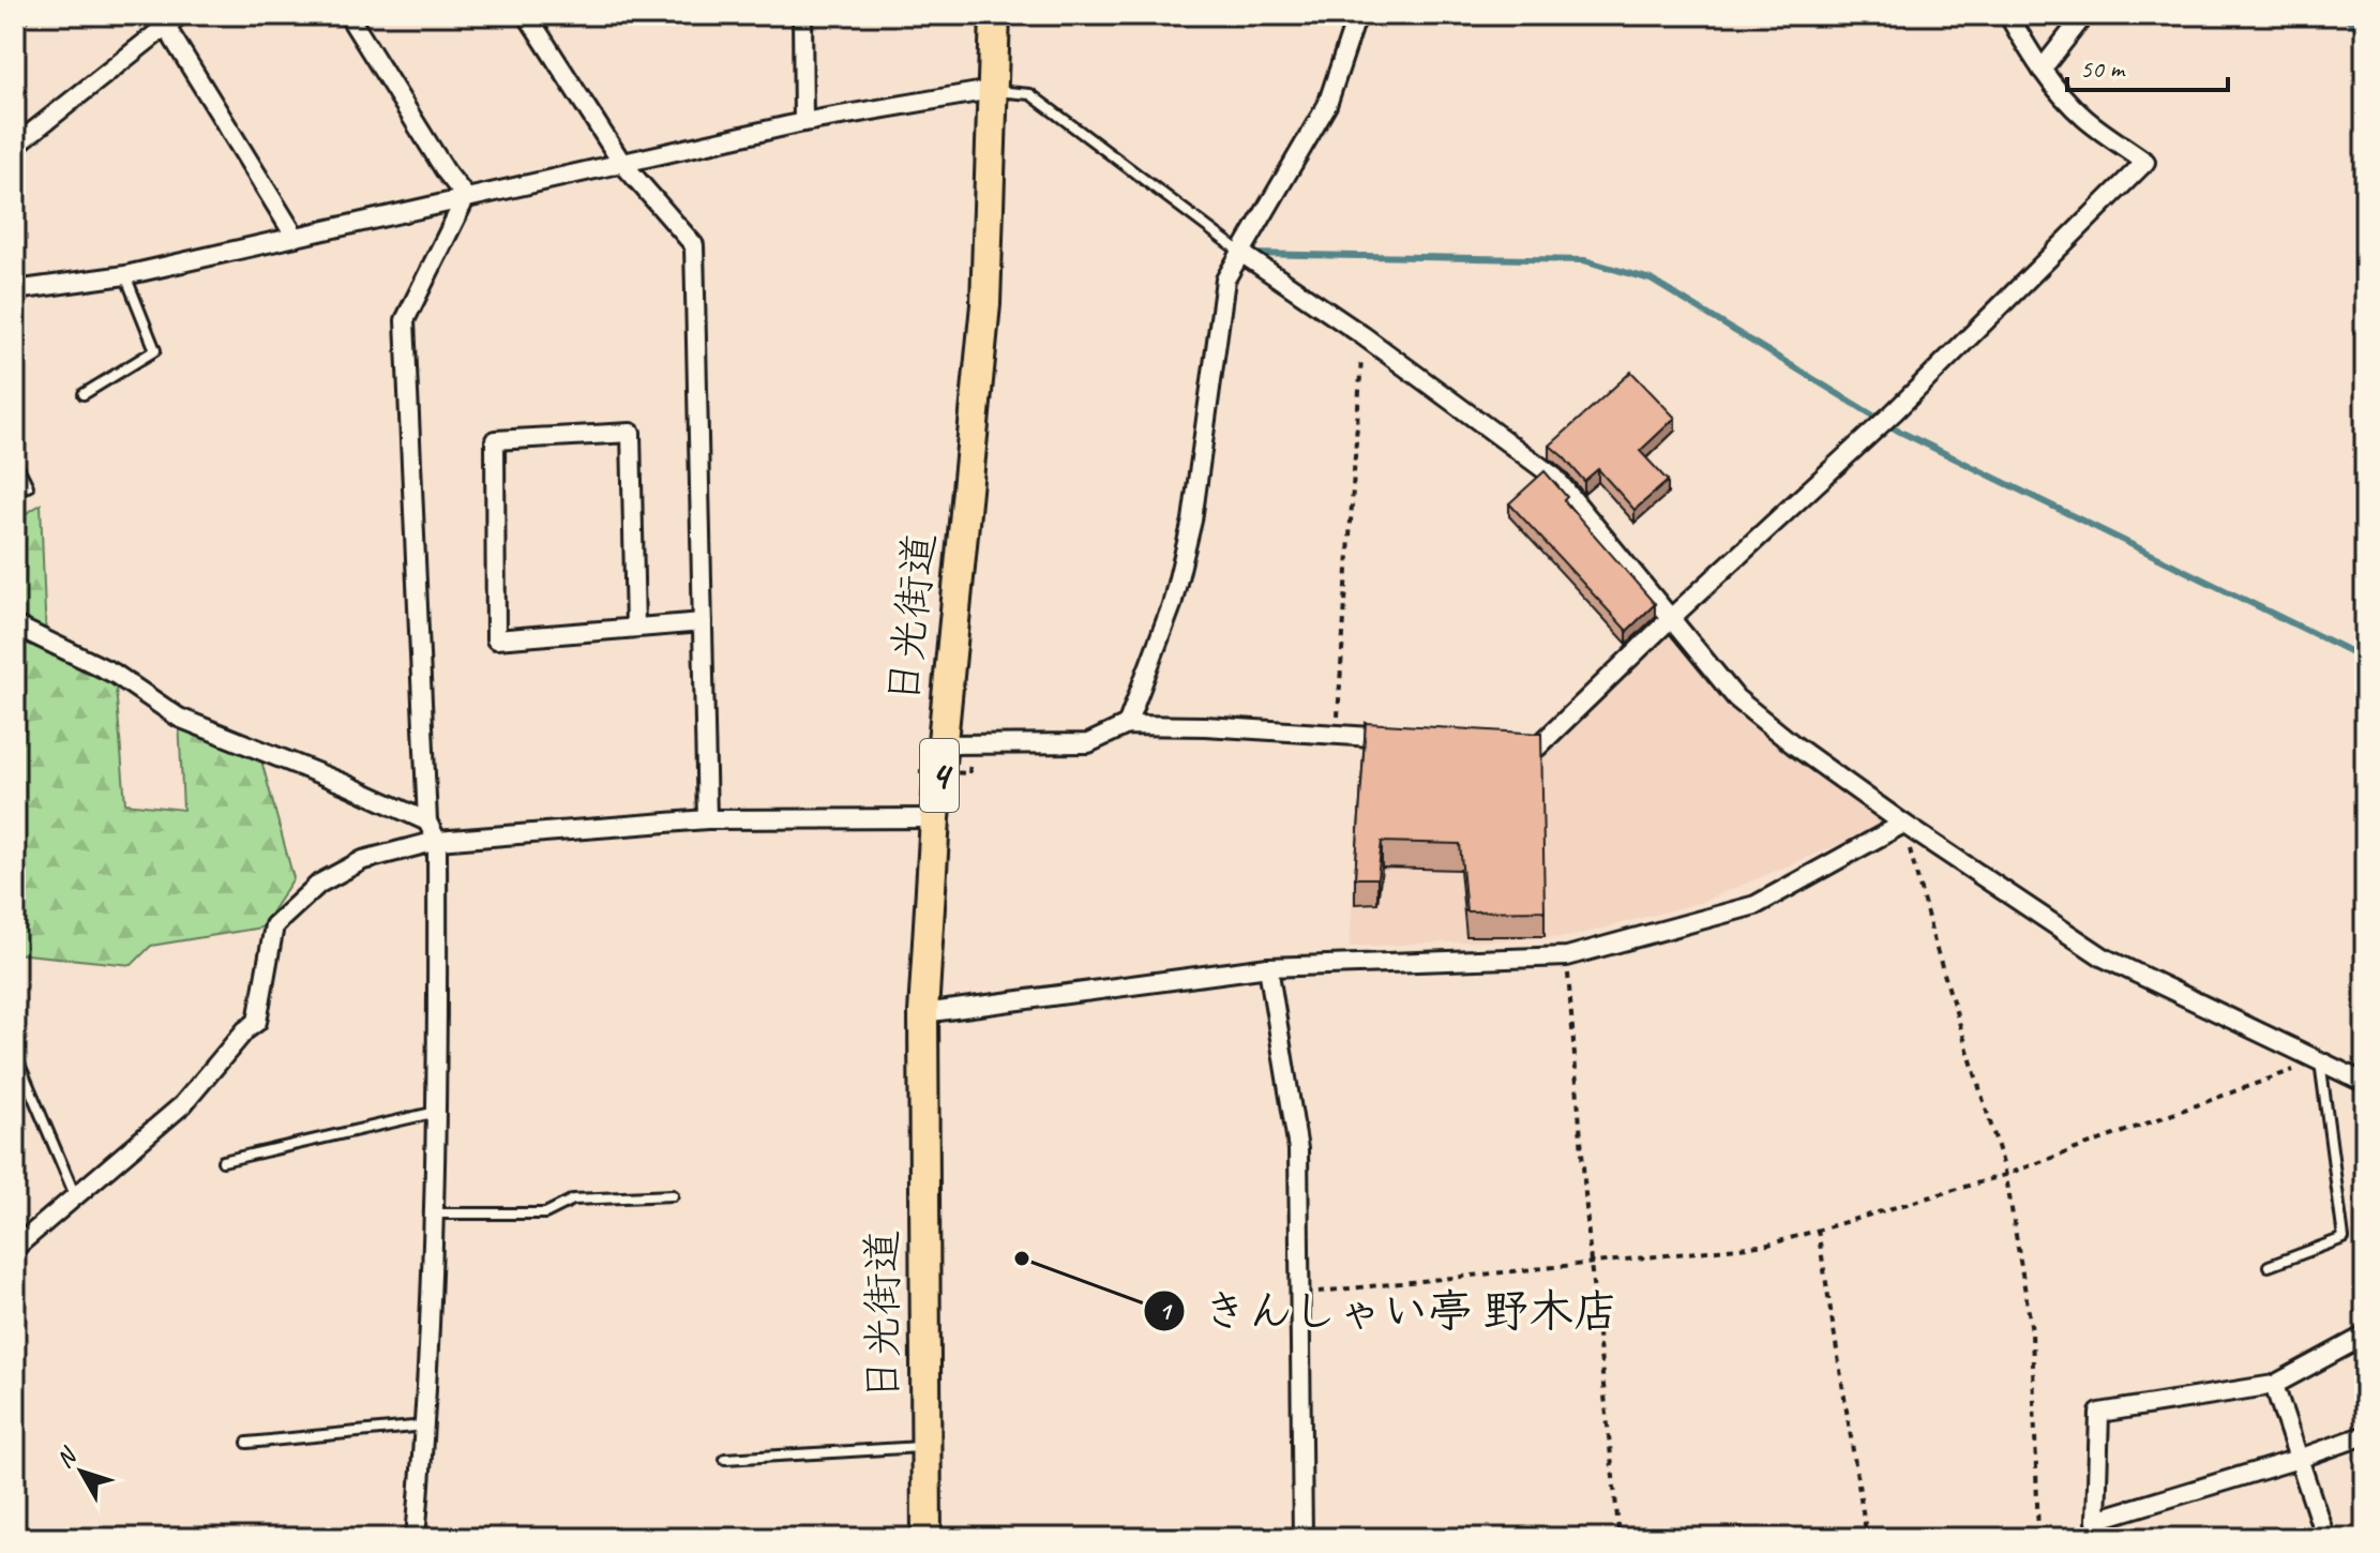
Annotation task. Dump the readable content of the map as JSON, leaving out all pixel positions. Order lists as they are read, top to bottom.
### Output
{
  "streets": {
    "highway": ["日光街道", "4"]
  },
  "places": ["きんしゃい亭 野木店"],
  "scale_bar": "50 m",
  "north": "top left"
}
